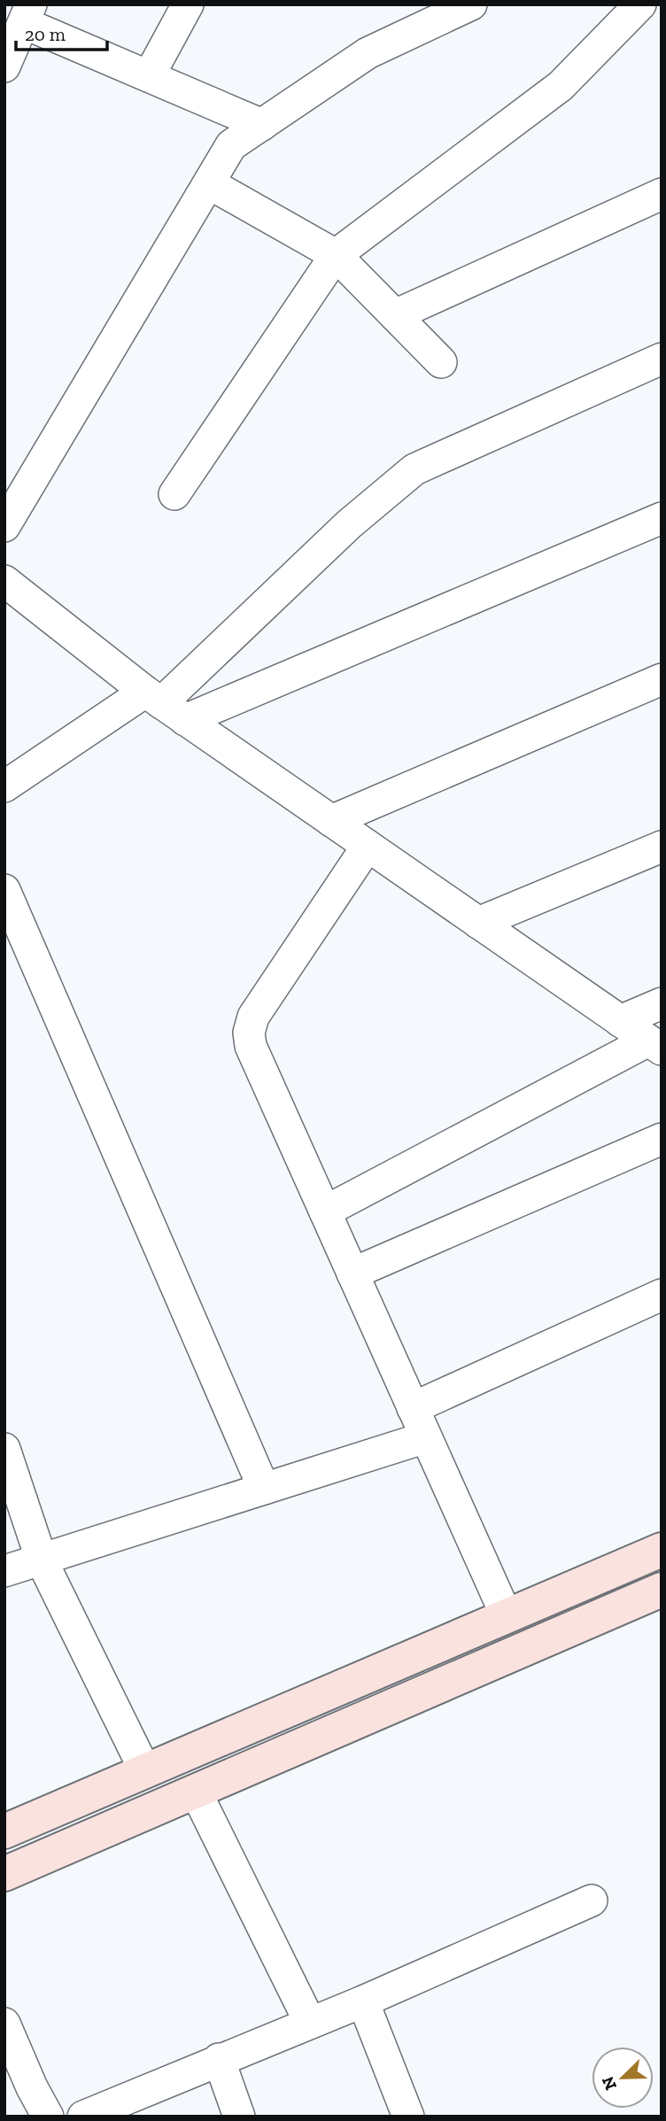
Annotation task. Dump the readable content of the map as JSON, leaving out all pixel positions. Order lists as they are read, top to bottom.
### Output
{
  "scale_bar": "20 m",
  "north": "bottom left"
}
